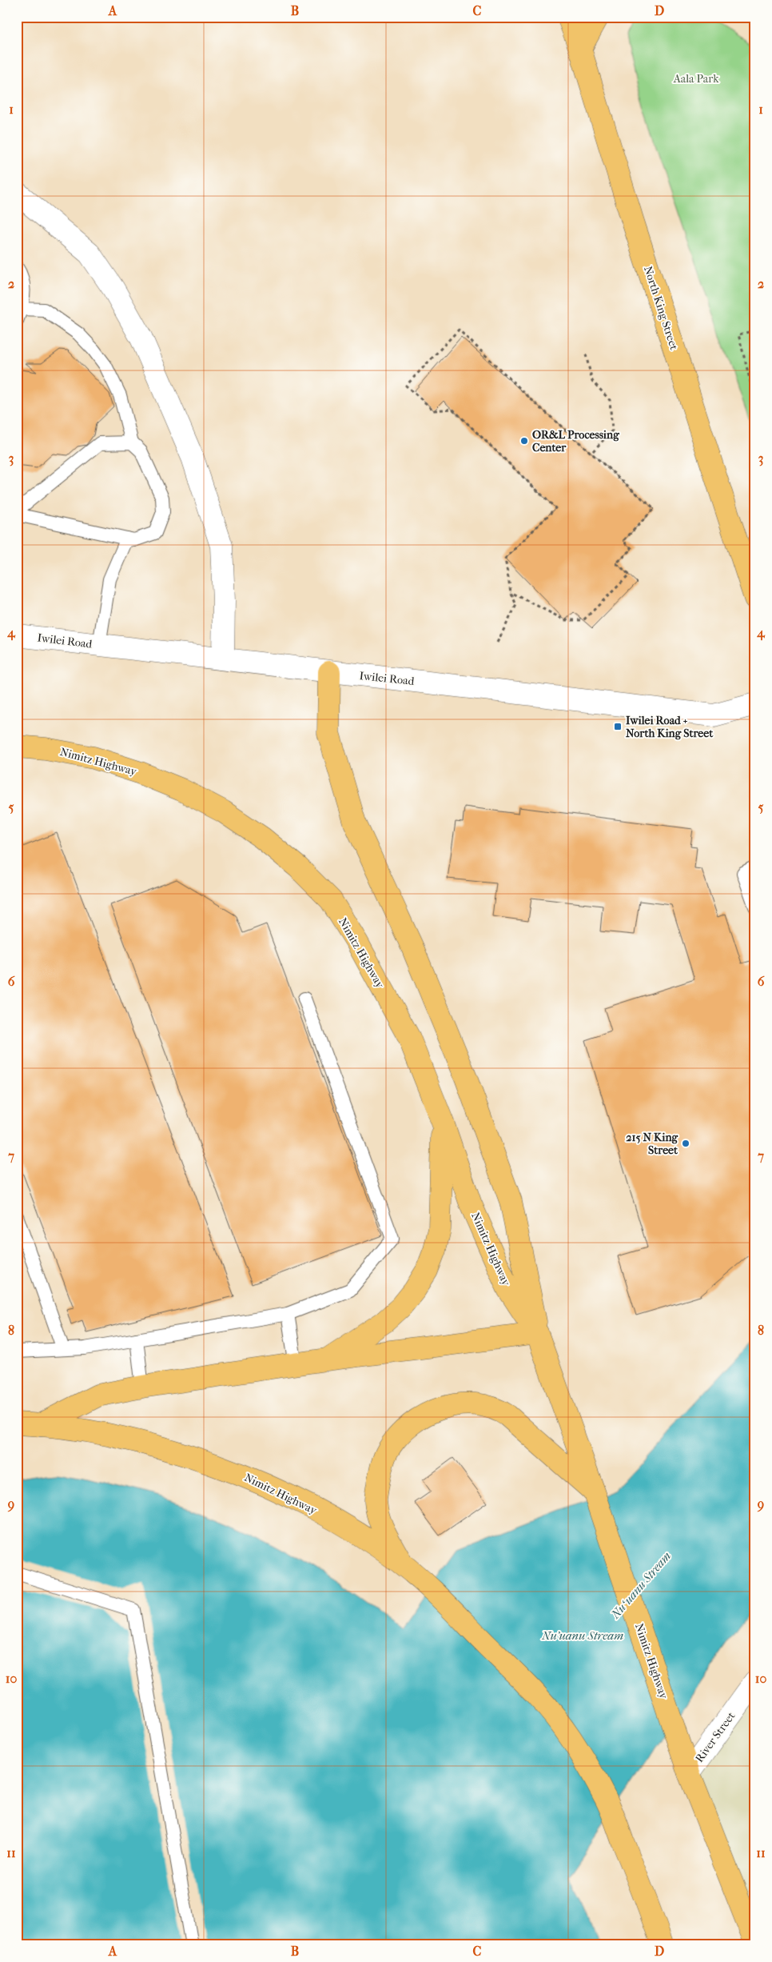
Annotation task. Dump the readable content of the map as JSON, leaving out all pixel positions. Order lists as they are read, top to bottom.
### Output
{
  "streets": {
    "main road": ["North King Street", "Nimitz Highway"],
    "street": ["Iwilei Road", "River Street"]
  },
  "crossings": [
    ["Nimitz Highway", "River Street"]
  ],
  "water": ["Nuʻuanu Stream", "Nu'uanu Stream"],
  "parks": ["Aala Park"],
  "places": {
    "other": ["OR&L Processing Center", "215 N King Street"],
    "transit": ["Iwilei Road + North King Street"]
  },
  "grid": {
    "columns": [
      "A",
      "B",
      "C",
      "D"
    ],
    "rows": [
      "1",
      "2",
      "3",
      "4",
      "5",
      "6",
      "7",
      "8",
      "9",
      "10",
      "11"
    ]
  }
}
